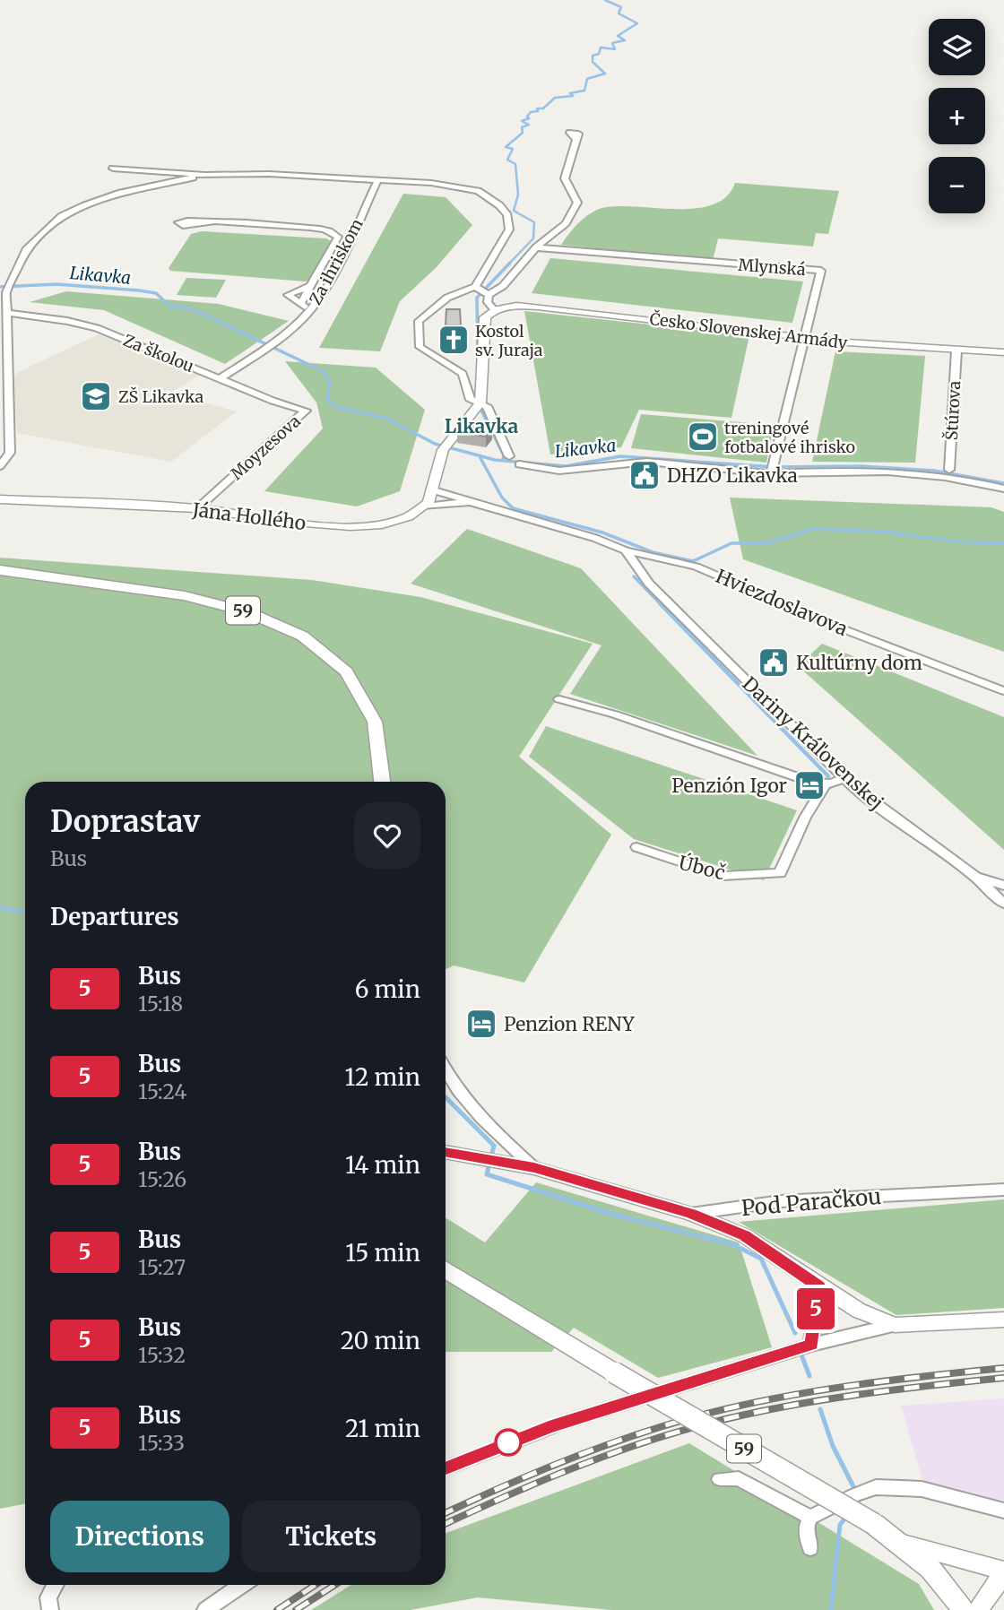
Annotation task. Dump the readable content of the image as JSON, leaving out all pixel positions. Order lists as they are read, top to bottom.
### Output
{
  "streets": {
    "main road": ["59"],
    "street": [
      "Za ihriskom",
      "Mlynská",
      "Česko Slovenskej Armády",
      "Za školou",
      "Štúrova",
      "Moyzesova",
      "Jána Hollého",
      "Hviezdoslavova",
      "Dariny Kráľovenskej",
      "Úboč",
      "Pod Paračkou"
    ]
  },
  "crossings": [
    ["Za ihriskom", "Za školou"],
    ["Mlynská", "Česko Slovenskej Armády"],
    ["Česko Slovenskej Armády", "Štúrova"],
    ["Za školou", "Moyzesova"],
    ["Moyzesova", "Jána Hollého"],
    ["Jána Hollého", "Hviezdoslavova"],
    ["Jána Hollého", "Dariny Kráľovenskej"],
    ["Hviezdoslavova", "Dariny Kráľovenskej"]
  ],
  "districts": ["Likavka"],
  "water": ["Likavka"],
  "places": {
    "church": ["Kostol sv. Juraja"],
    "school or university": ["ZŠ Likavka"],
    "sports": ["treningové fotbalové ihrisko"],
    "public building": ["DHZO Likavka", "Kultúrny dom"],
    "hotel": ["Penzión Igor", "Penzion RENY"]
  },
  "lines": ["bus line 5"],
  "page": {
    "on_map": "5",
    "map_buttons": ["+", "−"],
    "heading": [
      ["Doprastav", "Bus"],
      "Departures"
    ],
    "list": [
      {
        "mark": "5",
        "name": "Bus",
        "note": "15:18",
        "value": "6 min"
      },
      {
        "mark": "5",
        "name": "Bus",
        "note": "15:24",
        "value": "12 min"
      },
      {
        "mark": "5",
        "name": "Bus",
        "note": "15:26",
        "value": "14 min"
      },
      {
        "mark": "5",
        "name": "Bus",
        "note": "15:27",
        "value": "15 min"
      },
      {
        "mark": "5",
        "name": "Bus",
        "note": "15:32",
        "value": "20 min"
      },
      {
        "mark": "5",
        "name": "Bus",
        "note": "15:33",
        "value": "21 min"
      }
    ],
    "buttons": ["Directions", "Tickets"]
  }
}
